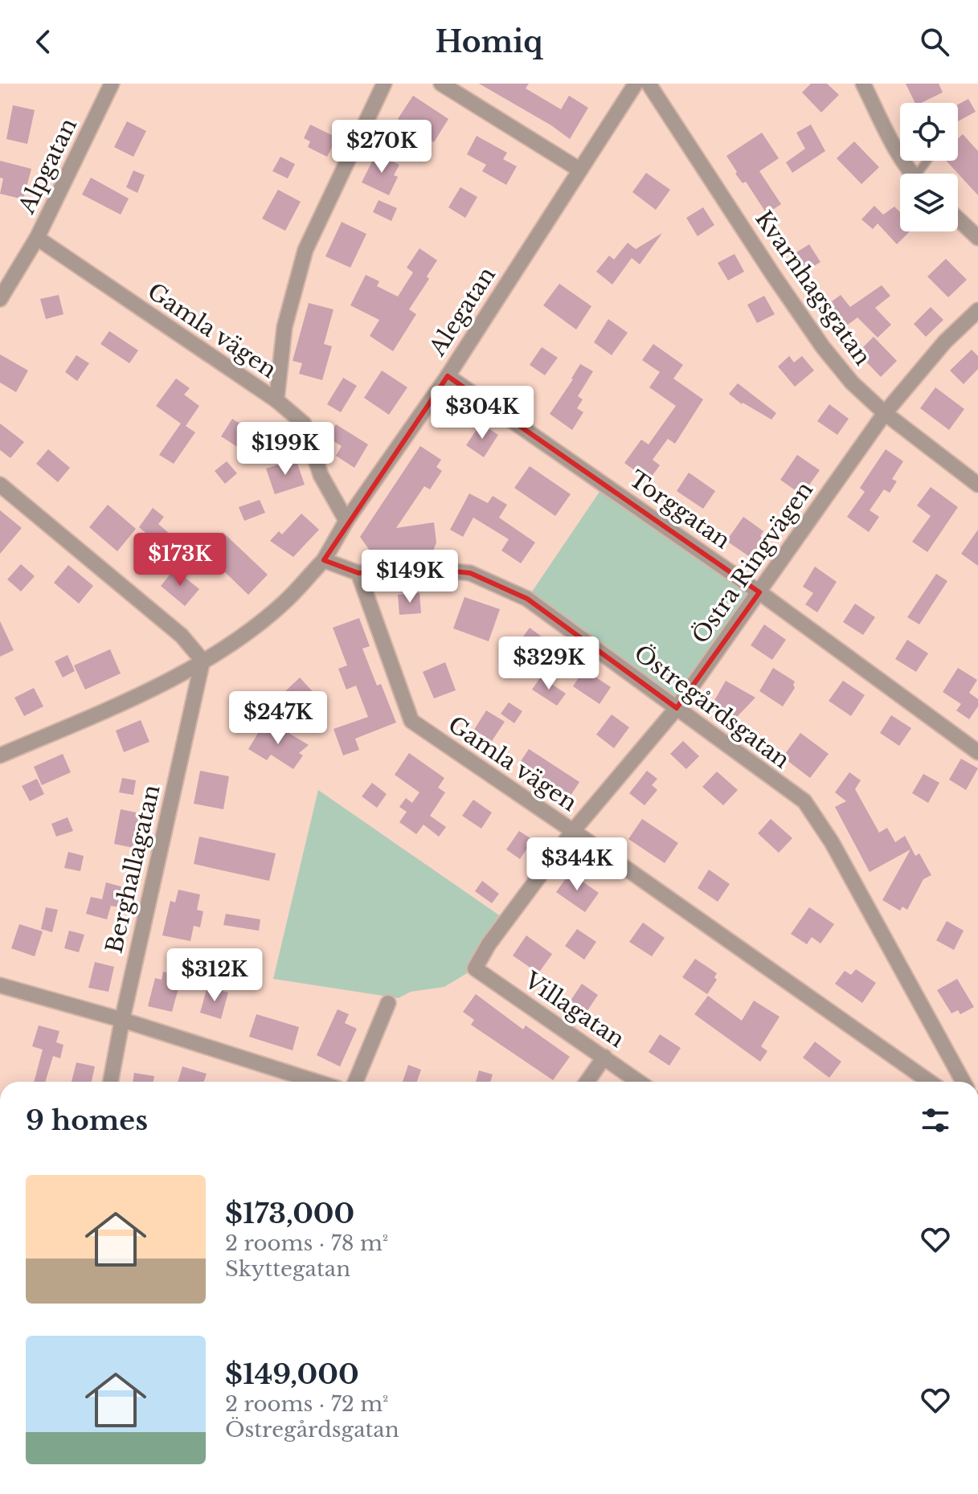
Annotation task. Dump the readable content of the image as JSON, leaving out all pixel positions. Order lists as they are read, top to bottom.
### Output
{
  "streets": {
    "street": [
      "Alpgatan",
      "Kvarnhagsgatan",
      "Alegatan",
      "Gamla vägen",
      "Torggatan",
      "Östra Ringvägen",
      "Östregårdsgatan",
      "Berghallagatan",
      "Villagatan"
    ]
  },
  "crossings": [
    ["Alpgatan", "Gamla vägen"],
    ["Kvarnhagsgatan", "Östra Ringvägen"],
    ["Alegatan", "Gamla vägen"],
    ["Alegatan", "Torggatan"],
    ["Alegatan", "Östregårdsgatan"],
    ["Gamla vägen", "Östra Ringvägen"],
    ["Gamla vägen", "Östregårdsgatan"],
    ["Torggatan", "Östra Ringvägen"],
    ["Östra Ringvägen", "Östregårdsgatan"],
    ["Östra Ringvägen", "Villagatan"]
  ],
  "page": {
    "header": "Homiq",
    "price": [
      "$270K",
      "$304K",
      "$199K",
      "$173K",
      "$149K",
      "$329K",
      "$247K",
      "$344K",
      "$312K"
    ],
    "heading": "9 homes",
    "list": [
      {
        "name": "$173,000",
        "note": "2 rooms · 78 m² · Skyttegatan"
      },
      {
        "name": "$149,000",
        "note": "2 rooms · 72 m² · Östregårdsgatan"
      }
    ]
  }
}
